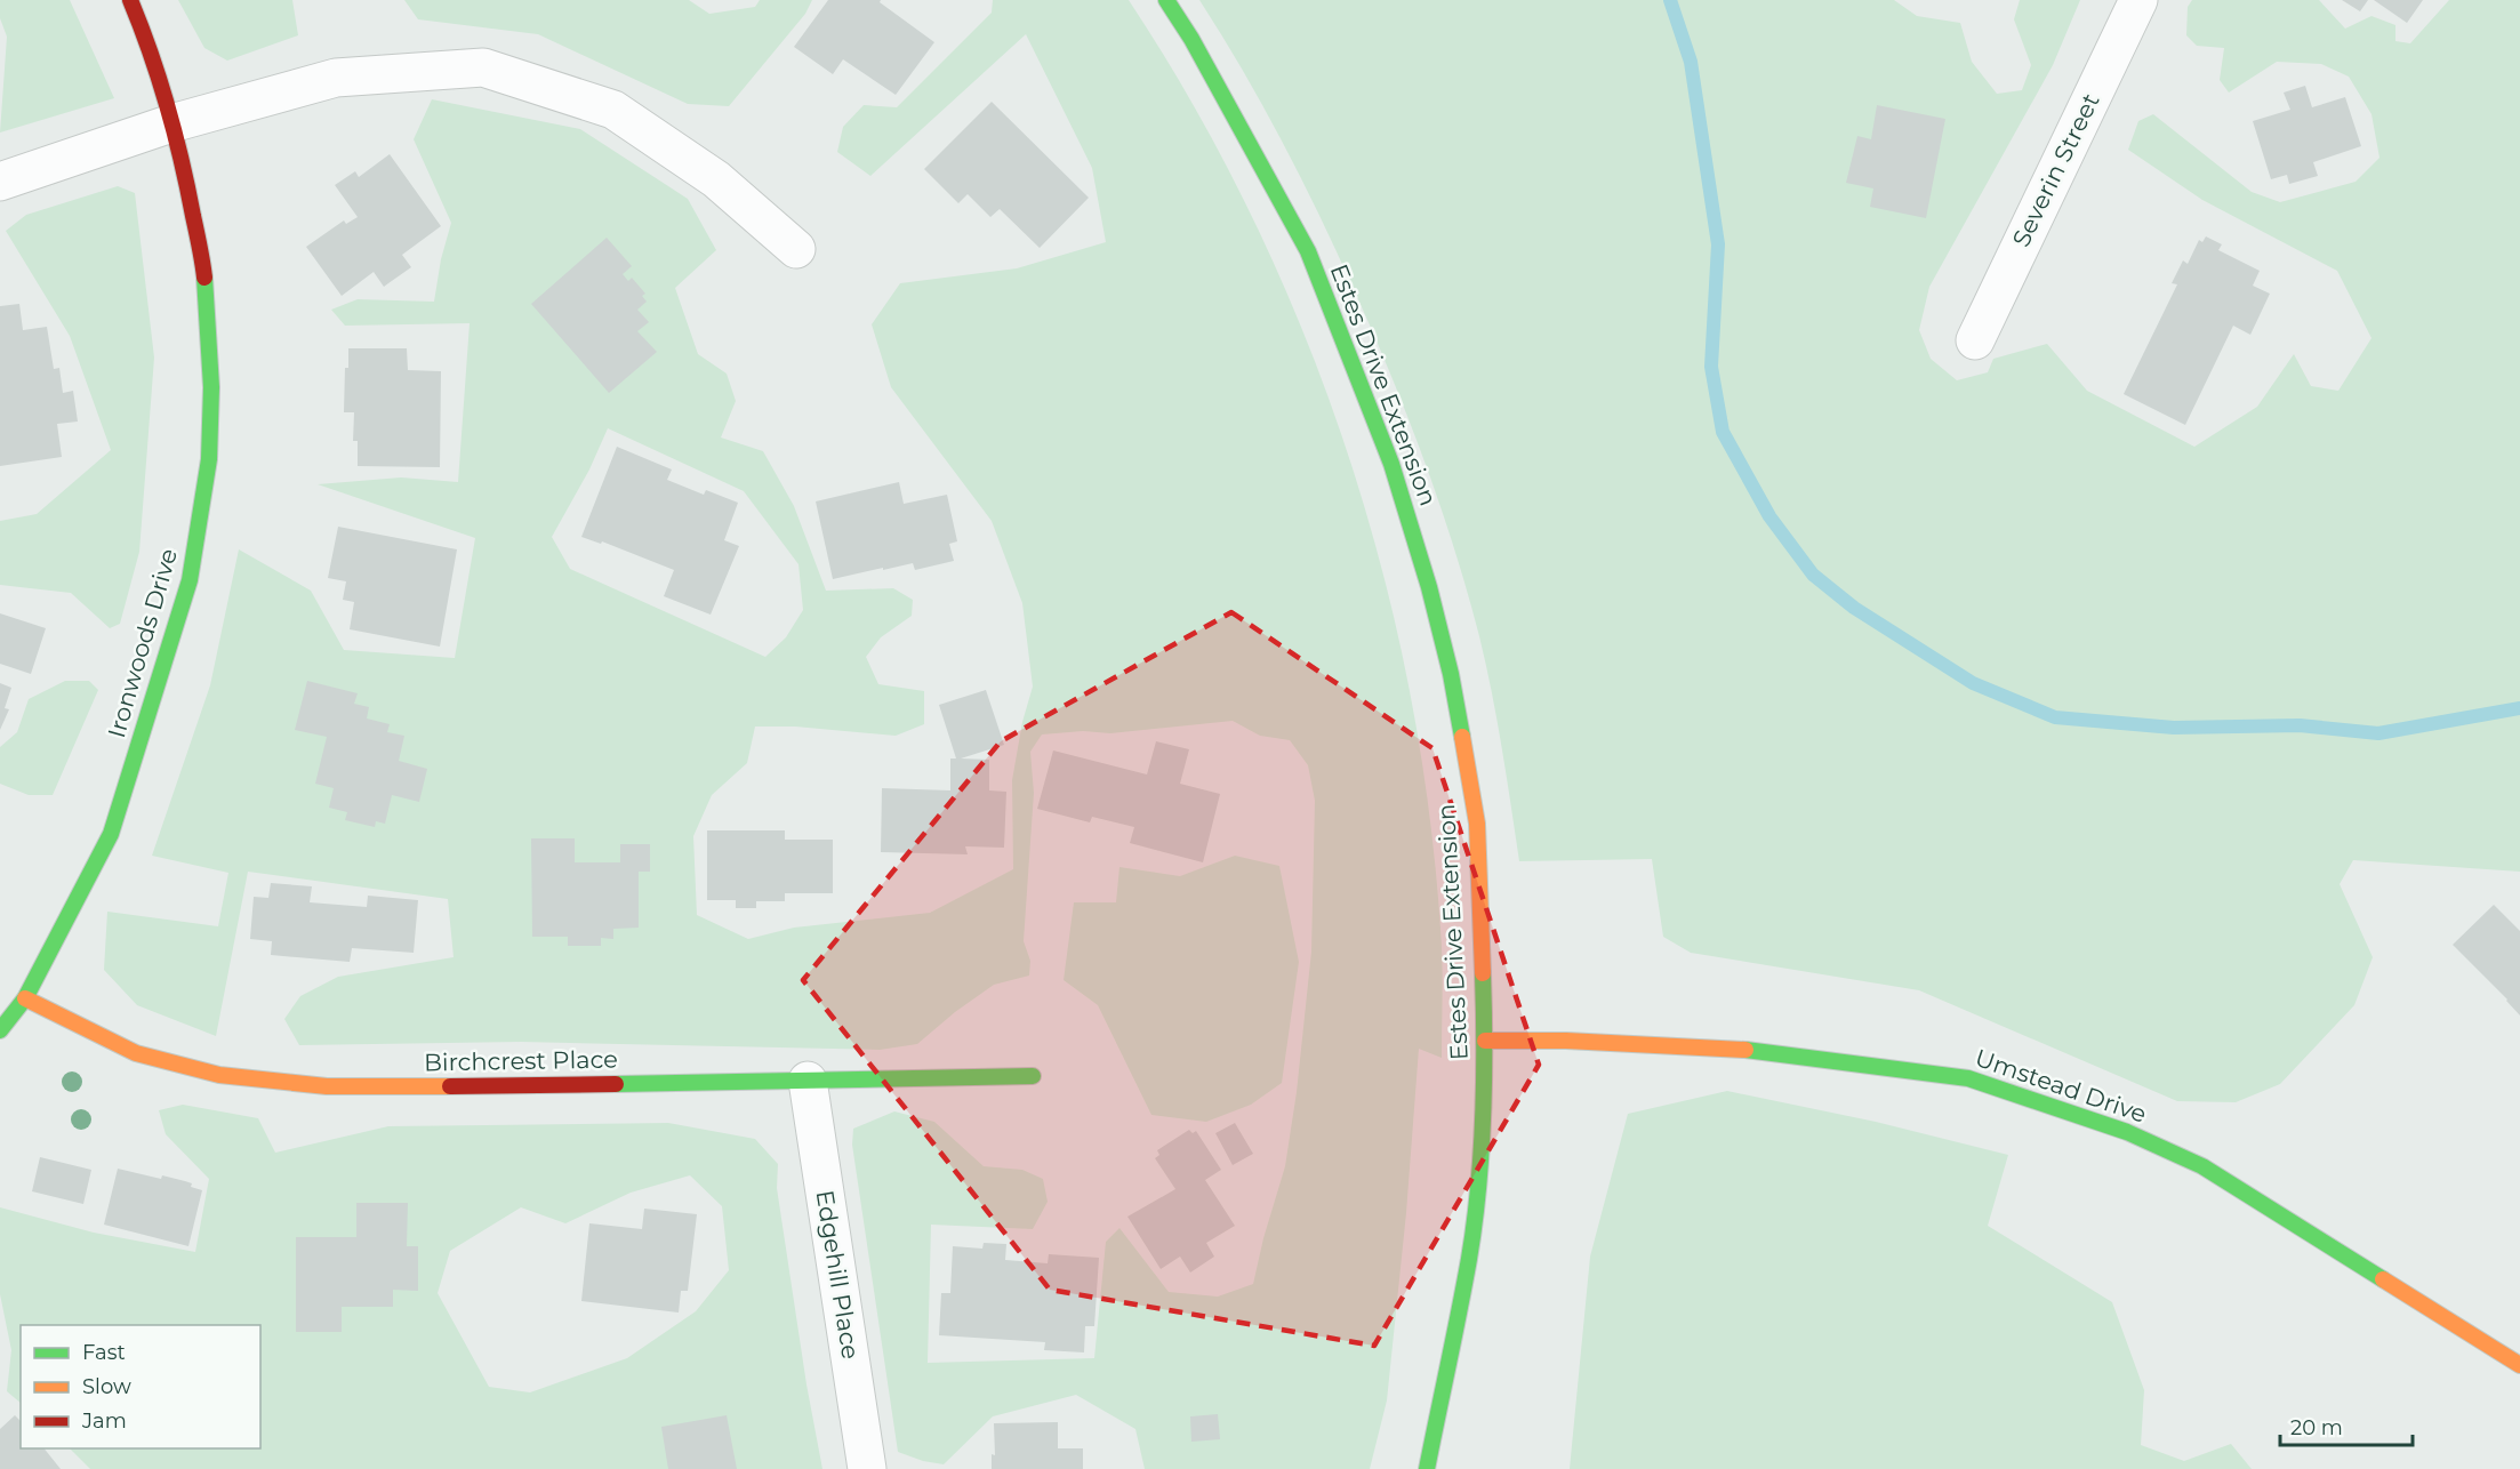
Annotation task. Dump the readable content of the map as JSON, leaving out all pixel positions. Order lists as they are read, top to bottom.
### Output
{
  "streets": {
    "street": [
      "Severin Street",
      "Estes Drive Extension",
      "Ironwoods Drive",
      "Birchcrest Place",
      "Umstead Drive",
      "Edgehill Place"
    ]
  },
  "crossings": [
    ["Estes Drive Extension", "Umstead Drive"],
    ["Ironwoods Drive", "Birchcrest Place"],
    ["Birchcrest Place", "Edgehill Place"]
  ],
  "legend": ["Fast", "Slow", "Jam"],
  "scale_bar": "20 m"
}
